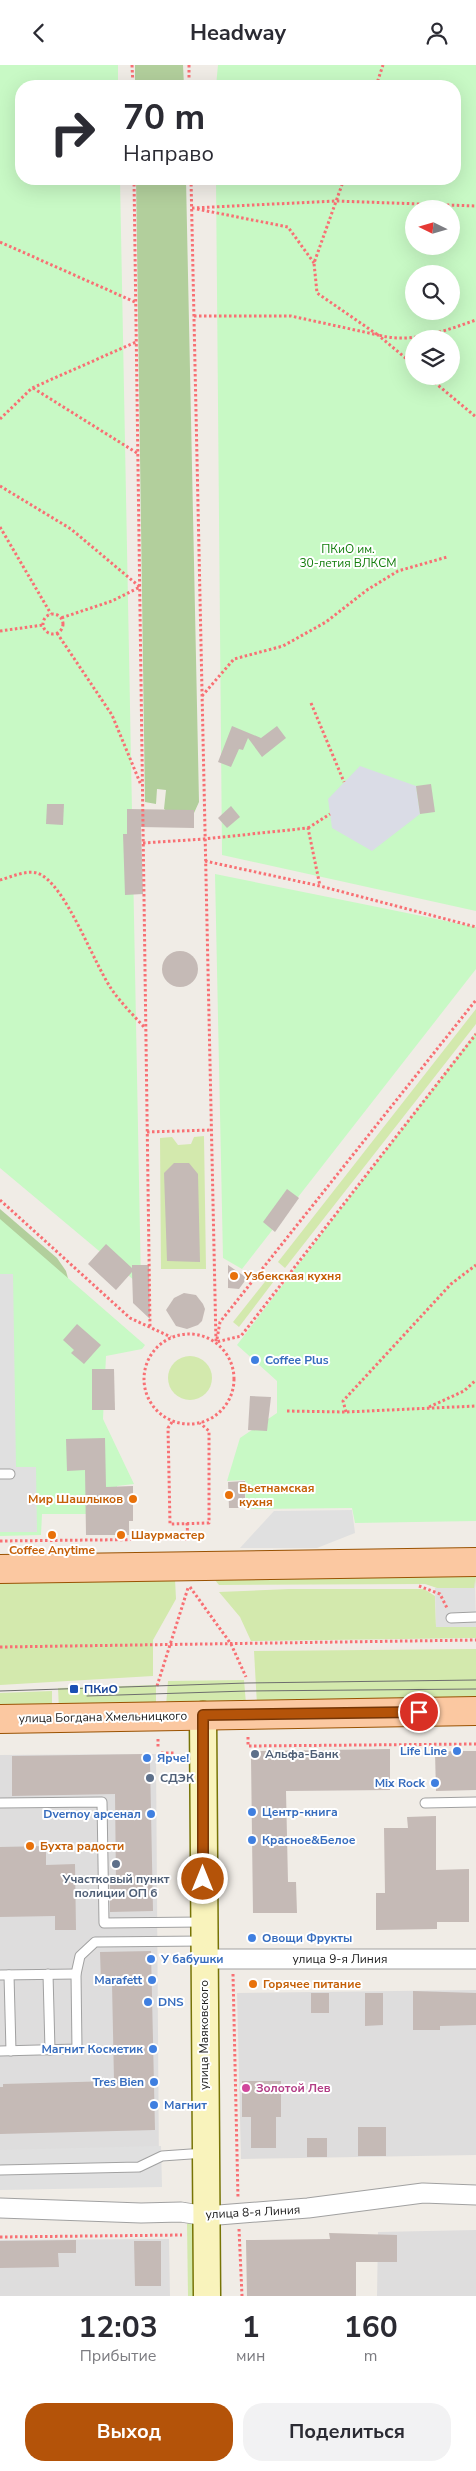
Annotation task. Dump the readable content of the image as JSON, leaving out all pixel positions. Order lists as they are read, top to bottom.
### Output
{
  "streets": {
    "main road": ["улица Богдана Хмельницкого", "улица Маяковского"],
    "street": ["улица 9-я Линия", "улица 8-я Линия"]
  },
  "crossings": [
    ["улица Богдана Хмельницкого", "улица Маяковского"],
    ["улица 9-я Линия", "улица Маяковского"],
    ["улица Маяковского", "улица 8-я Линия"]
  ],
  "parks": ["ПКиО им. 30-летия ВЛКСМ"],
  "places": {
    "other": [
      "Узбекская кухня",
      "Coffee Plus",
      "Вьетнамская кухня",
      "Мир Шашлыков",
      "Coffee Anytime",
      "Шаурмастер",
      "Life Line",
      "Альфа-Банк",
      "Ярче!",
      "СДЭК",
      "Mix Rock",
      "Центр-книга",
      "Dvernoy арсенал",
      "Красное&Белое",
      "Бухта радости",
      "Участковый пункт полиции ОП 6",
      "Овощи Фрукты",
      "У бабушки",
      "Marafett",
      "Горячее питание",
      "DNS",
      "Магнит Косметик",
      "Tres Bien",
      "Золотой Лев",
      "Магнит"
    ],
    "transit": ["ПКиО"]
  },
  "north": "left",
  "page": {
    "header": "Headway",
    "turn": ["70 m", "Направо"],
    "eta": [
      "12:03",
      "Прибытие",
      "1",
      "мин",
      "160",
      "m"
    ],
    "buttons": ["Выход", "Поделиться"]
  }
}
